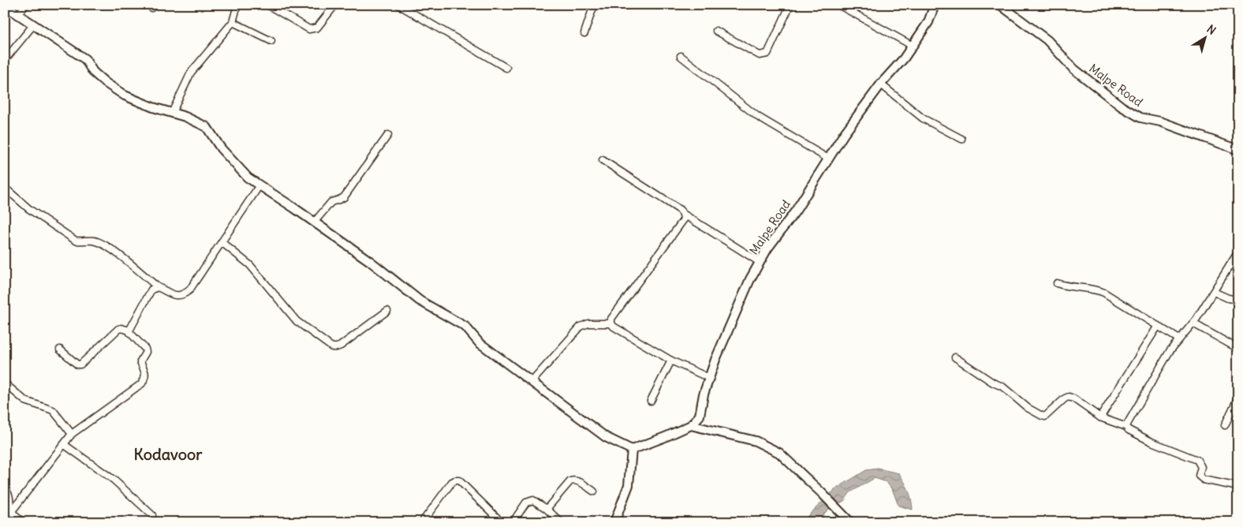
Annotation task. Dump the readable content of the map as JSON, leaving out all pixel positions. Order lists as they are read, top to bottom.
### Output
{
  "streets": {
    "street": ["Malpe Road"]
  },
  "districts": ["Kodavoor"],
  "north": "top right"
}
